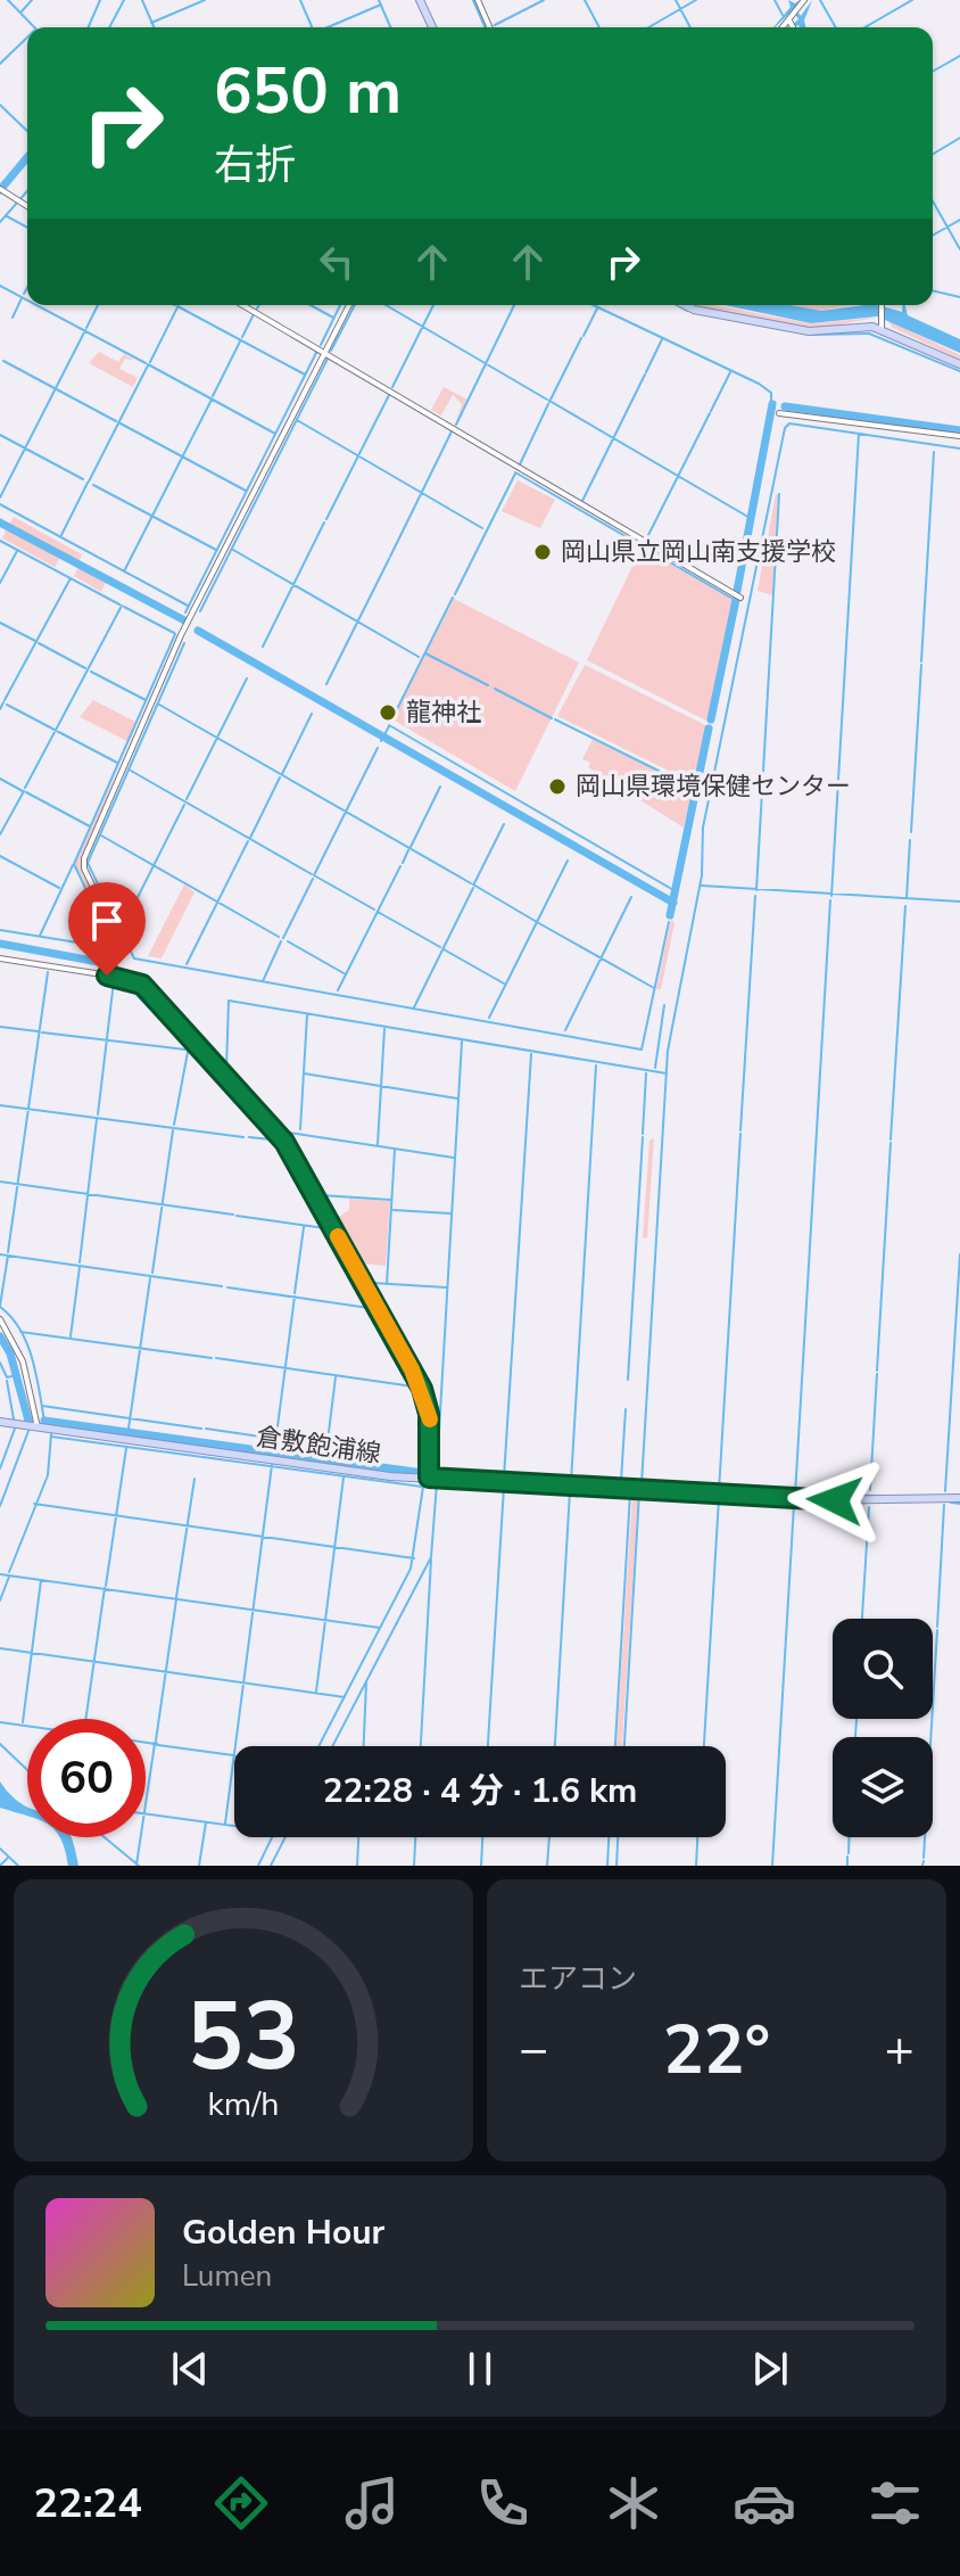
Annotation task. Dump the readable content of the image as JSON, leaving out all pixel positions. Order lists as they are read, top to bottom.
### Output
{
  "streets": {
    "main road": ["倉敷飽浦線"]
  },
  "places": ["岡山県立岡山南支援学校", "龍神社", "岡山県環境保健センター"],
  "page": {
    "turn": ["650 m", "右折"],
    "limit": "60",
    "trip": "22:28 · 4 分 · 1.6 km",
    "tile": "エアコン",
    "heat": ["−", "22°", "+"],
    "song": ["Golden Hour", "Lumen"],
    "tabs": "22:24",
    "gauge": ["53", "km/h"]
  }
}
